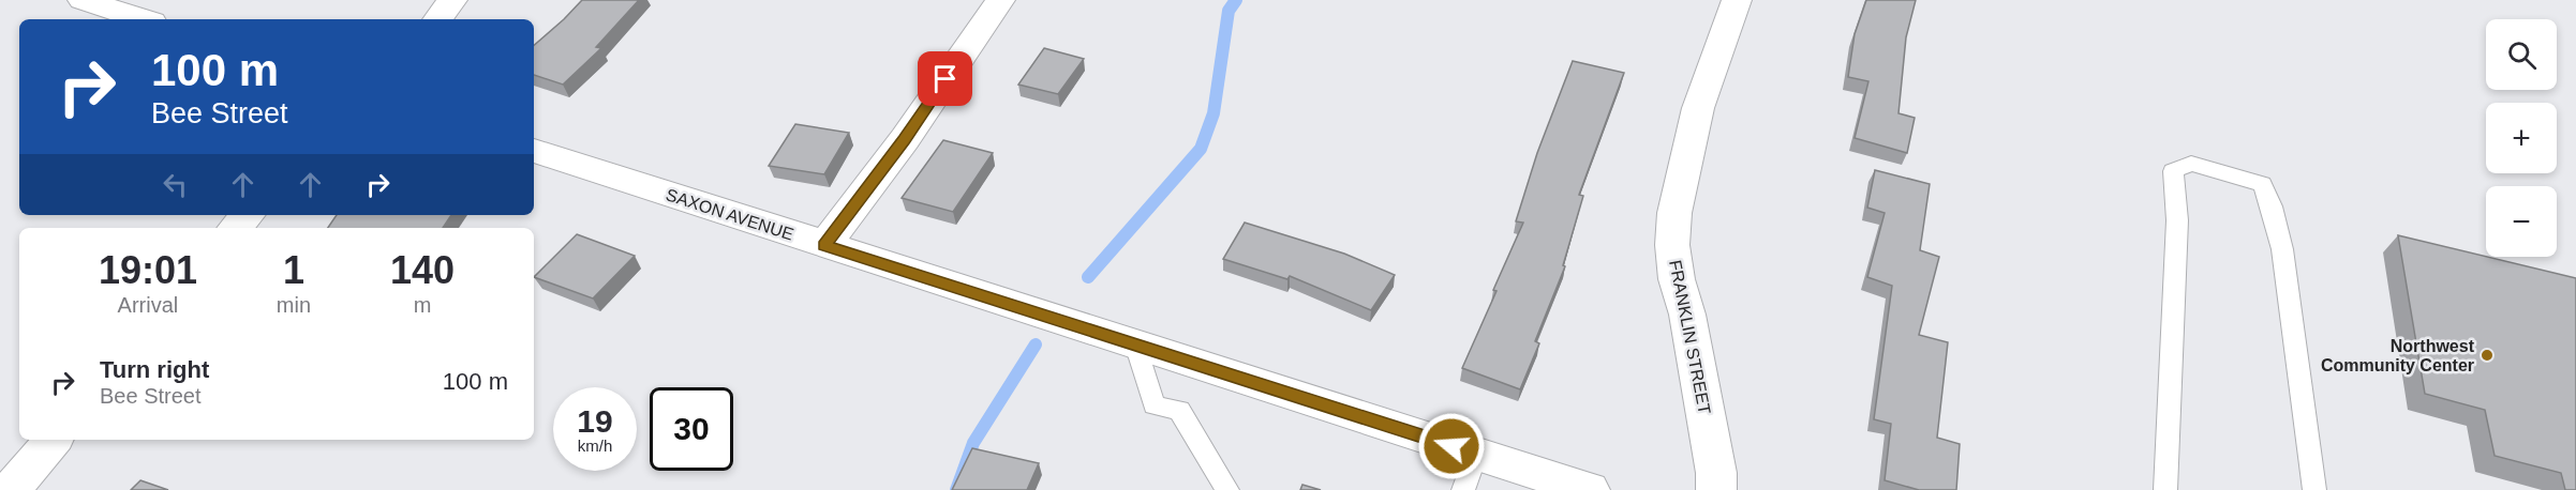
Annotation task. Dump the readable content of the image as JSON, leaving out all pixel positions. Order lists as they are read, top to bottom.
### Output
{
  "streets": {
    "street": ["SAXON AVENUE", "FRANKLIN STREET"]
  },
  "places": ["Northwest Community Center"],
  "page": {
    "map_buttons": ["+", "−"],
    "turn": ["100 m", "Bee Street"],
    "eta": [
      "19:01",
      "Arrival",
      "1",
      "min",
      "140",
      "m"
    ],
    "list": [
      {
        "name": "Turn right",
        "note": "Bee Street",
        "value": "100 m"
      }
    ],
    "speed": "19 km/h",
    "limit": "30"
  }
}
